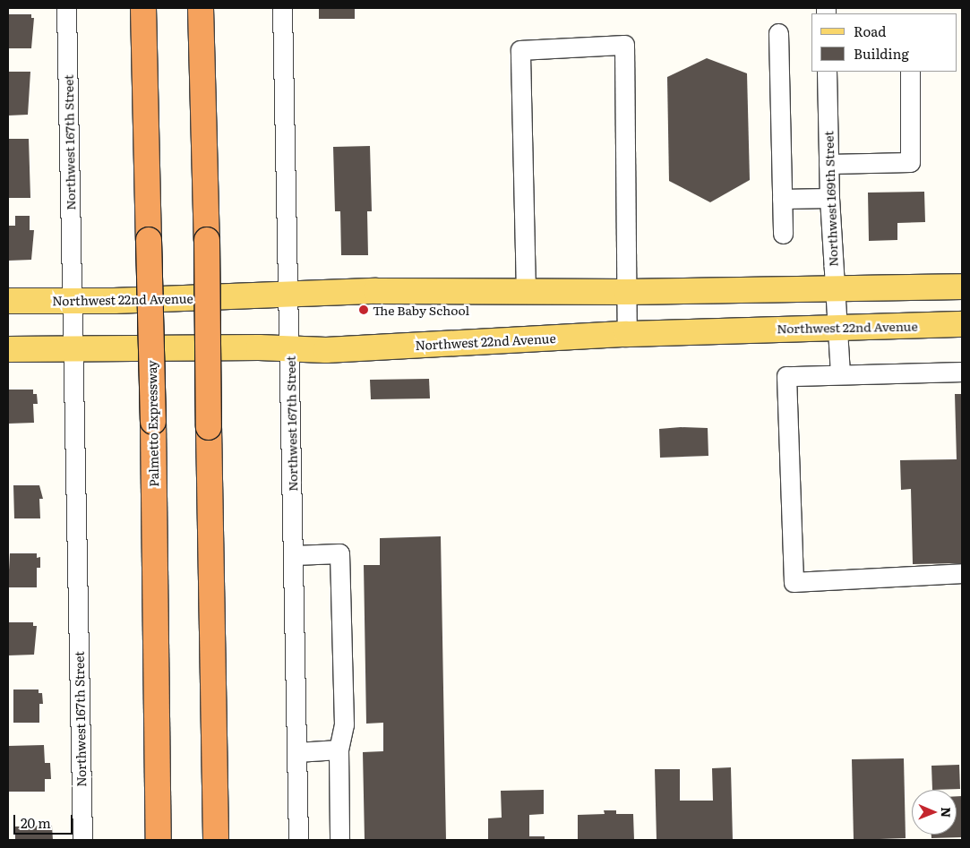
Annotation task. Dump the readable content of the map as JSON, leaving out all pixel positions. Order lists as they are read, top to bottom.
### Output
{
  "streets": {
    "highway": ["Palmetto Expressway"],
    "main road": ["Northwest 22nd Avenue"],
    "street": ["Northwest 167th Street", "Northwest 169th Street"]
  },
  "crossings": [
    ["Northwest 167th Street", "Northwest 22nd Avenue"],
    ["Northwest 169th Street", "Northwest 22nd Avenue"]
  ],
  "places": ["The Baby School"],
  "legend": ["Road", "Building"],
  "scale_bar": "20 m",
  "north": "right"
}
